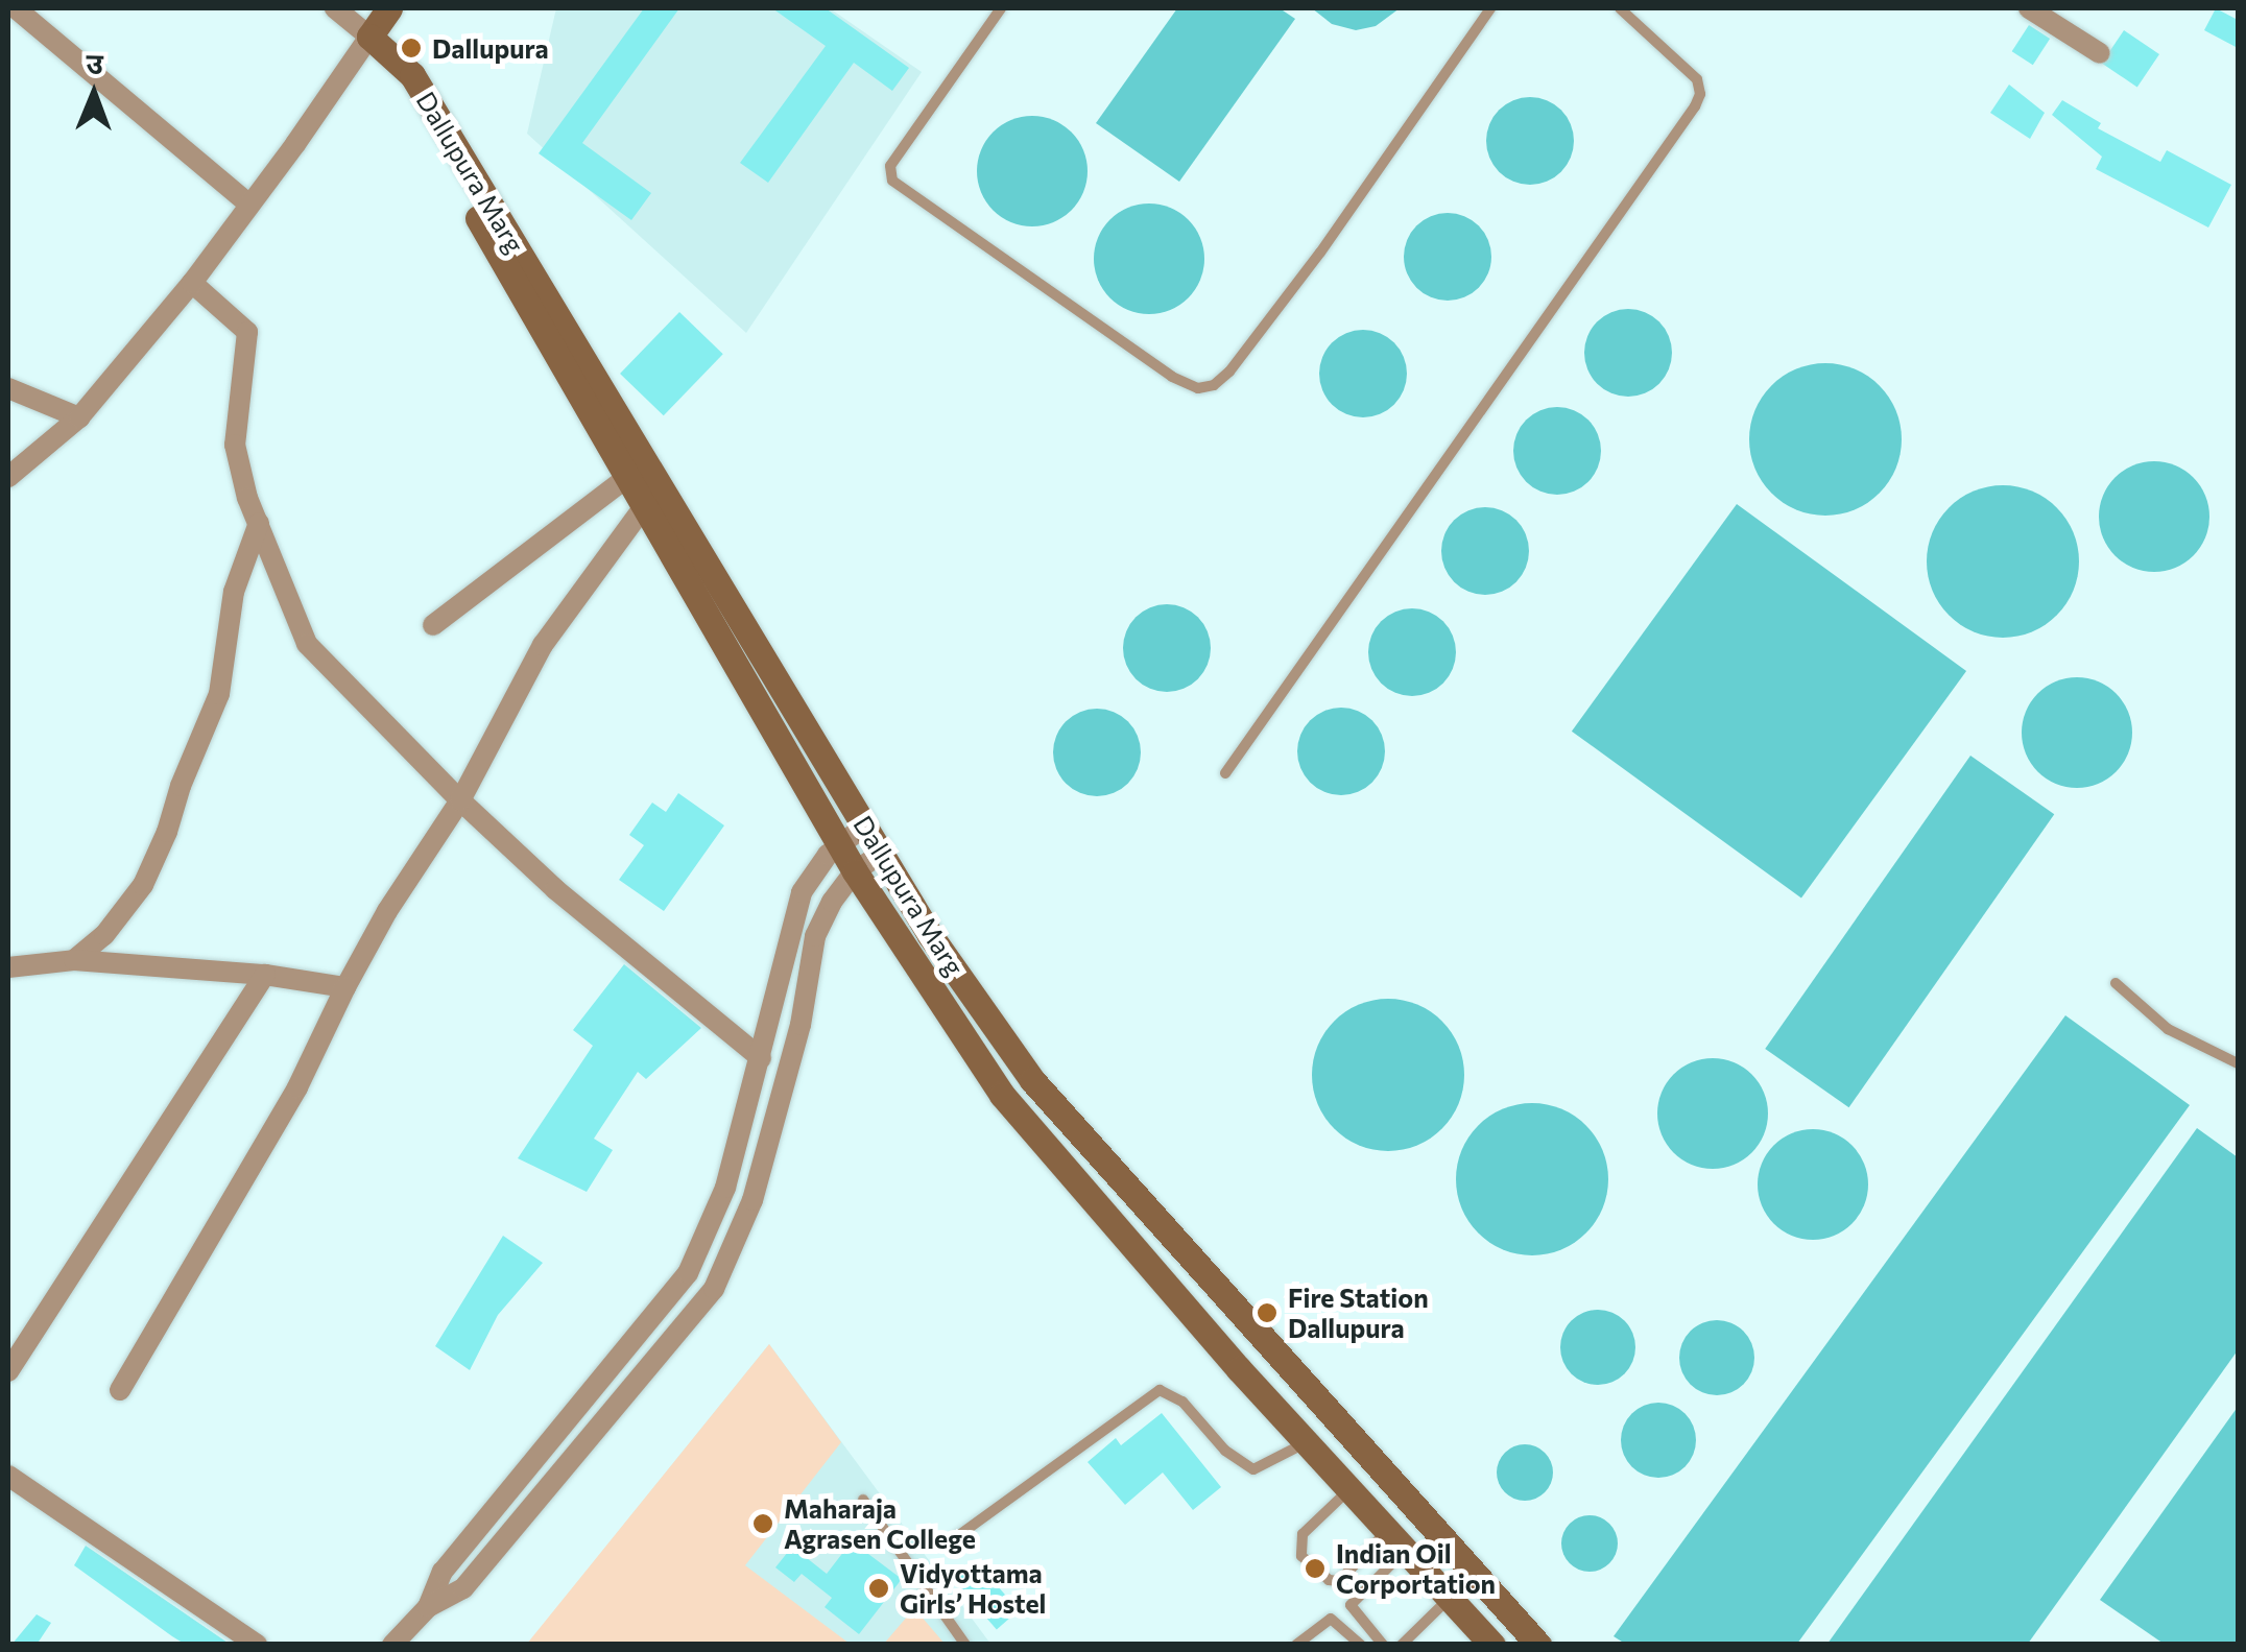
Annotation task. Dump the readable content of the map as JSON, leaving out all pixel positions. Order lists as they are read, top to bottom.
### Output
{
  "streets": {
    "main road": ["Dallupura Marg"]
  },
  "places": [
    "Dallupura",
    "Fire Station Dallupura",
    "Maharaja Agrasen College",
    "Indian Oil Corportation",
    "Vidyottama Girls’ Hostel"
  ],
  "north": "top"
}
